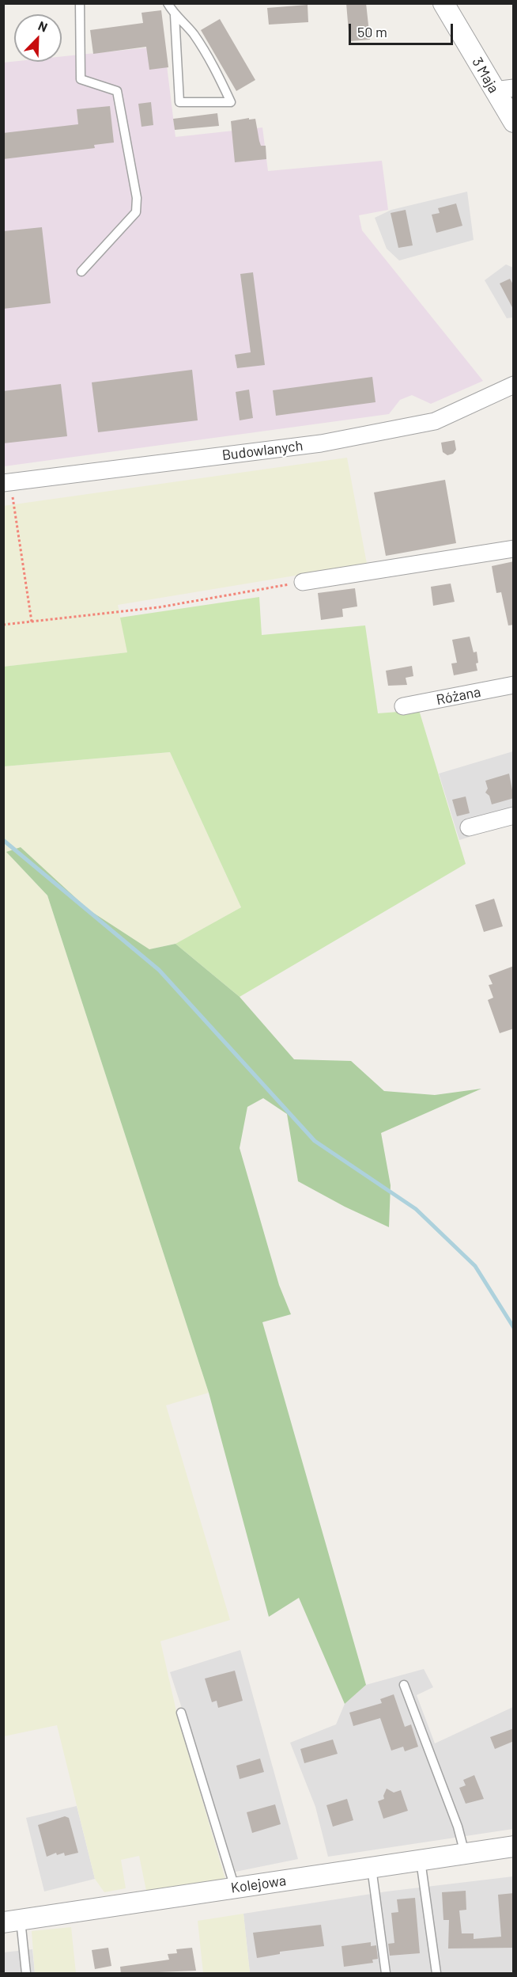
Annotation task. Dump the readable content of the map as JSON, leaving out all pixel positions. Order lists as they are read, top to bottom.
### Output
{
  "streets": {
    "street": [
      "3 Maja",
      "Budowlanych",
      "Różana",
      "Kolejowa"
    ]
  },
  "scale_bar": "50 m",
  "north": "top right"
}
